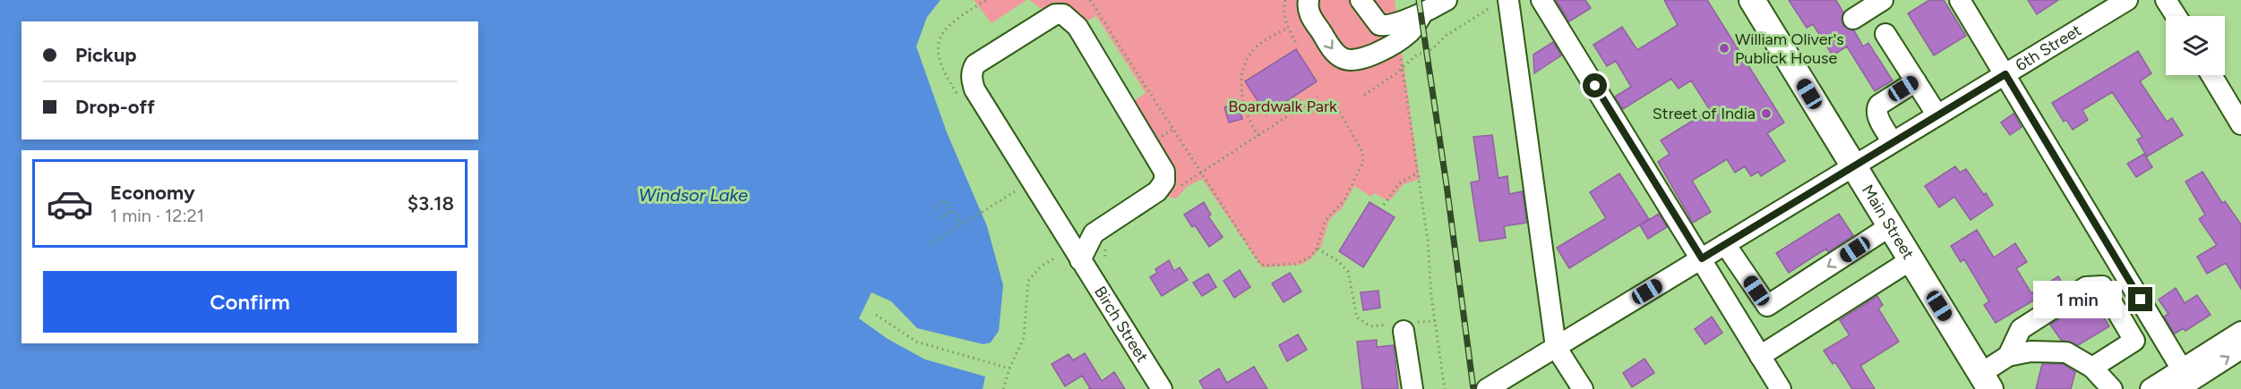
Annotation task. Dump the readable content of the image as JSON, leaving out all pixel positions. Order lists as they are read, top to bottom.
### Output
{
  "streets": {
    "main road": ["Main Street"],
    "street": ["6th Street", "Birch Street"]
  },
  "crossings": [
    ["6th Street", "Main Street"]
  ],
  "water": ["Windsor Lake"],
  "parks": ["Boardwalk Park"],
  "places": ["William Oliver's Publick House", "Street of India"],
  "page": {
    "banner": ["Pickup", "Drop-off"],
    "list": [
      {
        "name": "Economy",
        "note": "1 min · 12:21",
        "value": "$3.18"
      }
    ],
    "buttons": "Confirm",
    "bubble": "1 min"
  }
}
